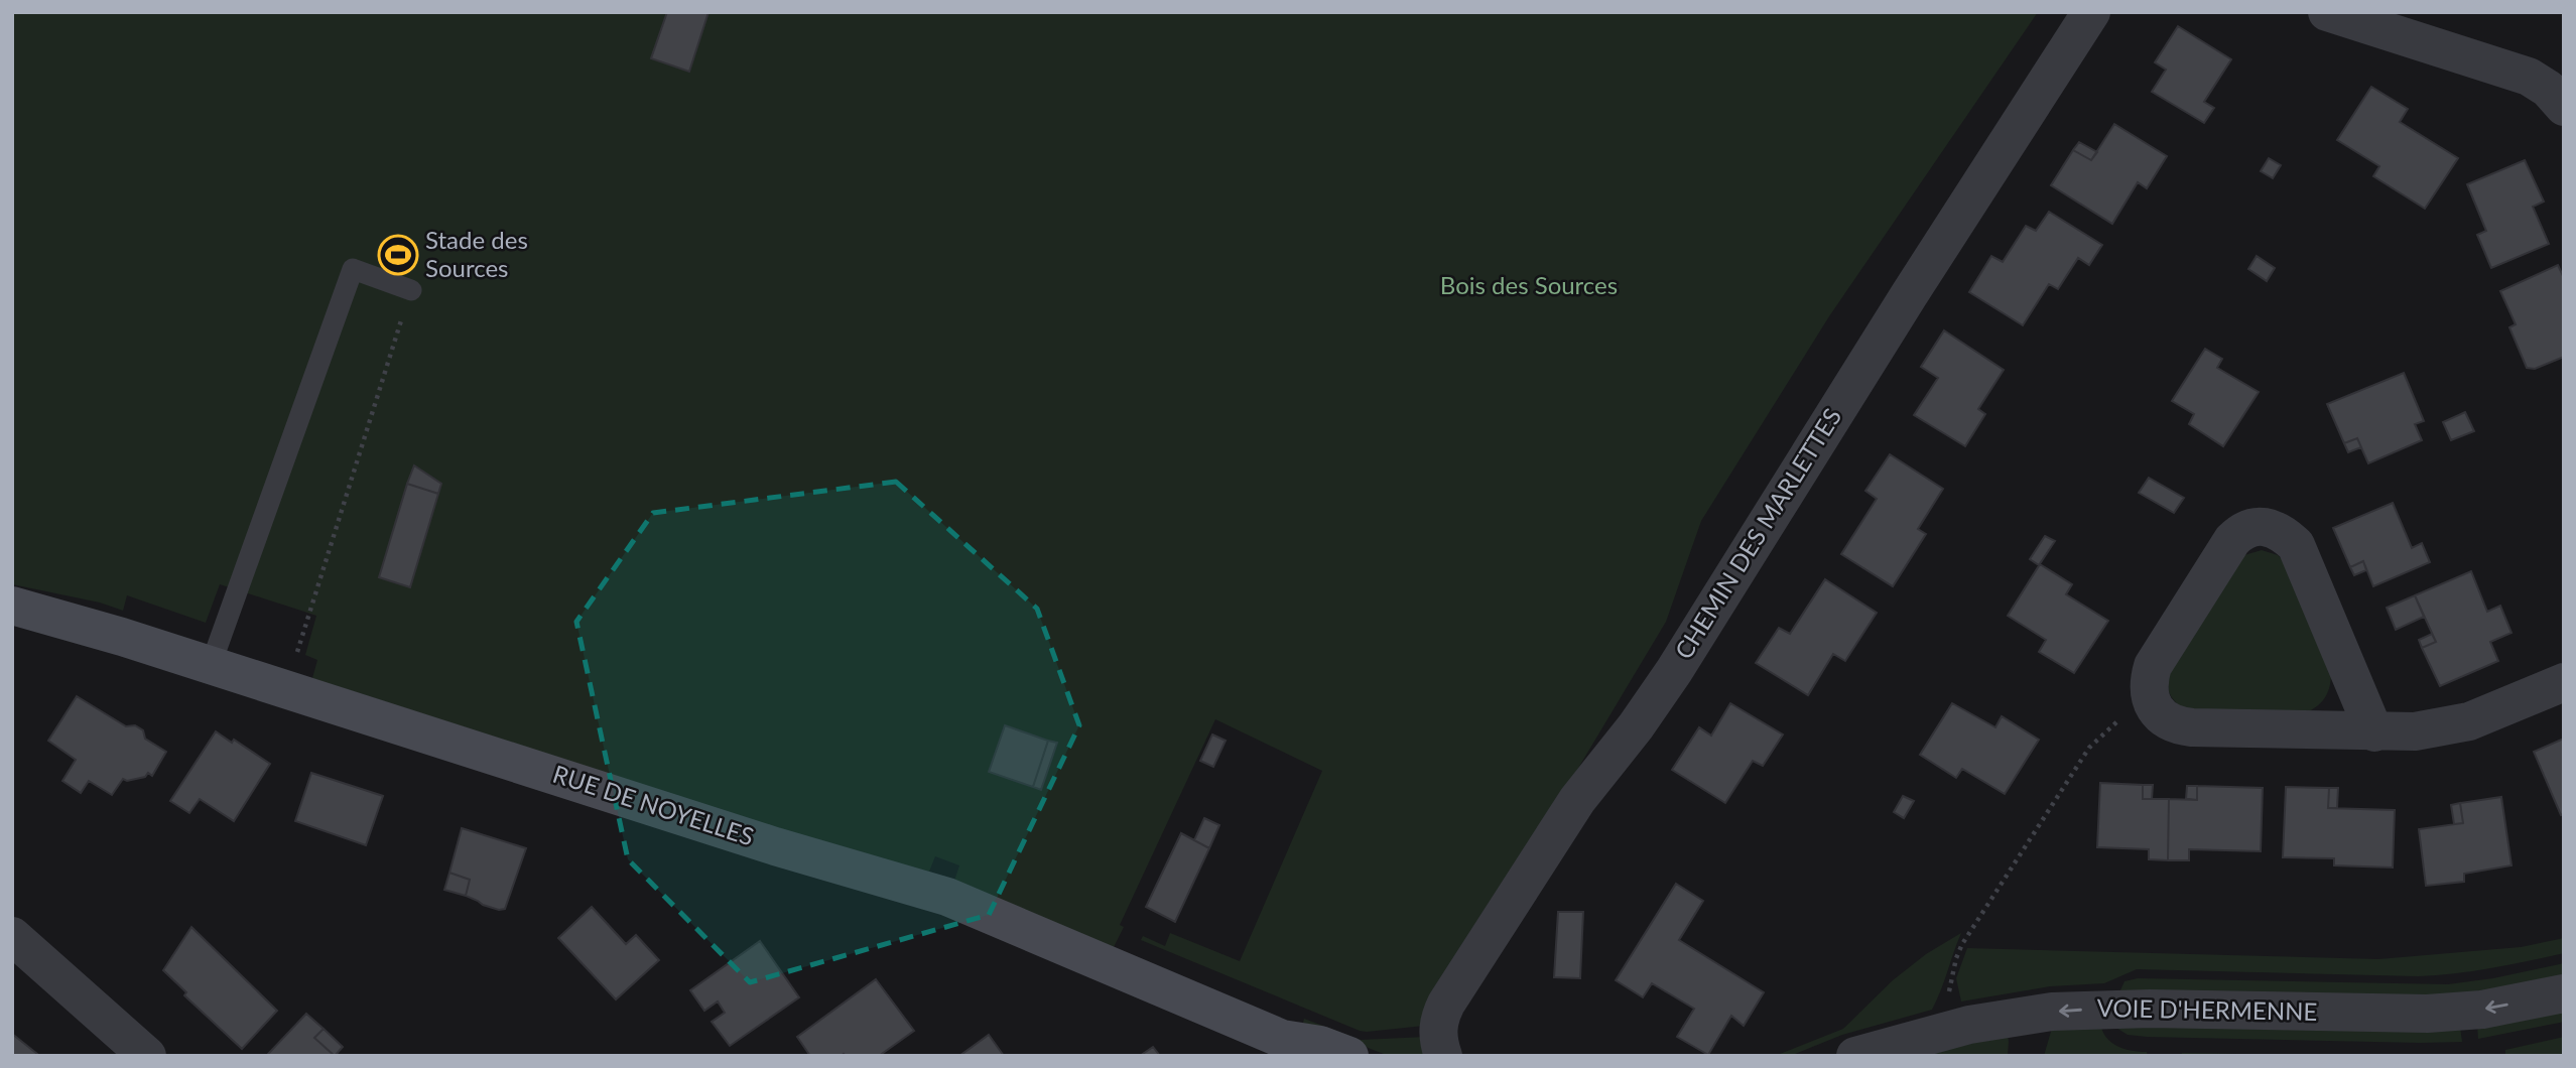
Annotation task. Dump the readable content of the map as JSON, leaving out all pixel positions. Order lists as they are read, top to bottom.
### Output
{
  "streets": {
    "street": ["CHEMIN DES MARLETTES", "RUE DE NOYELLES", "VOIE D'HERMENNE"]
  },
  "parks": ["Bois des Sources"],
  "places": {
    "sports": ["Stade des Sources"]
  }
}
